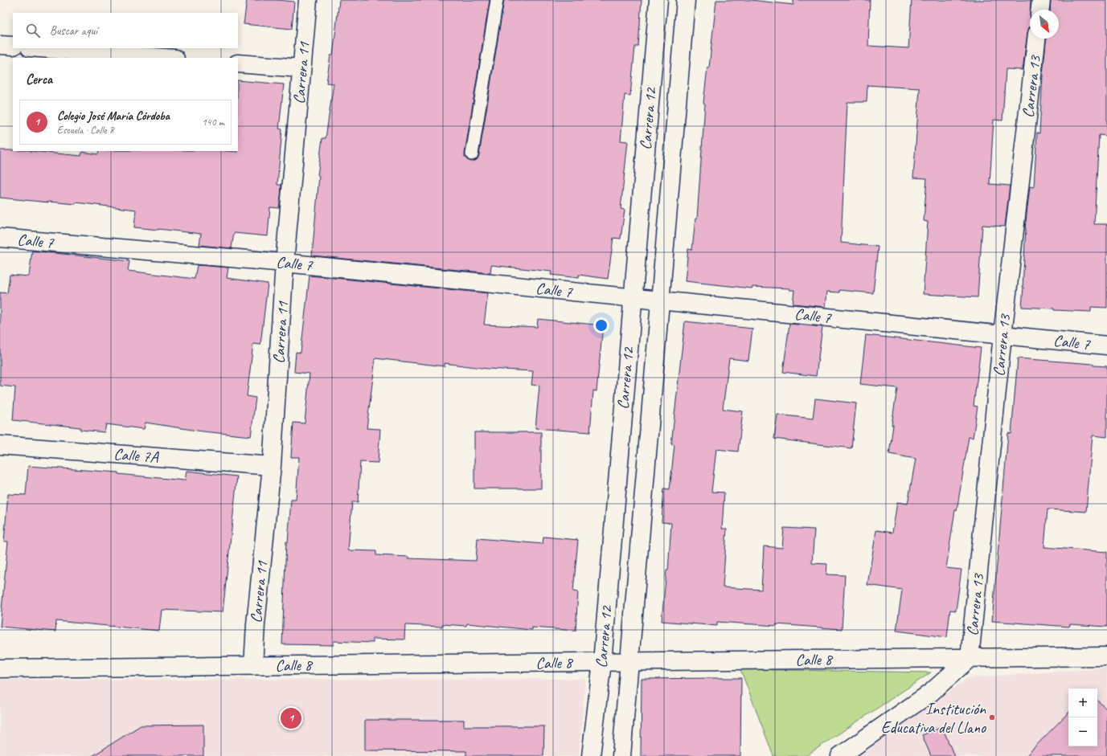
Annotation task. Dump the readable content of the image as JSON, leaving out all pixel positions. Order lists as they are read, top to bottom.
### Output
{
  "streets": {
    "street": [
      "Carrera 11",
      "Carrera 13",
      "Carrera 12",
      "Calle 7",
      "Calle 7A",
      "Calle 8"
    ]
  },
  "crossings": [
    ["Carrera 11", "Calle 7"],
    ["Carrera 11", "Calle 7A"],
    ["Carrera 11", "Calle 8"],
    ["Carrera 13", "Calle 7"],
    ["Carrera 13", "Calle 8"],
    ["Carrera 12", "Calle 7"],
    ["Carrera 12", "Calle 8"]
  ],
  "places": ["Institución Educativa del Llano"],
  "north": "bottom right",
  "page": {
    "search": "Buscar aquí",
    "heading": "Cerca",
    "list": [
      {
        "mark": "1",
        "name": "Colegio José María Córdoba",
        "note": "Escuela · Calle 8",
        "value": "140 m"
      }
    ],
    "map_buttons": ["+", "−"],
    "pins": "1"
  }
}
